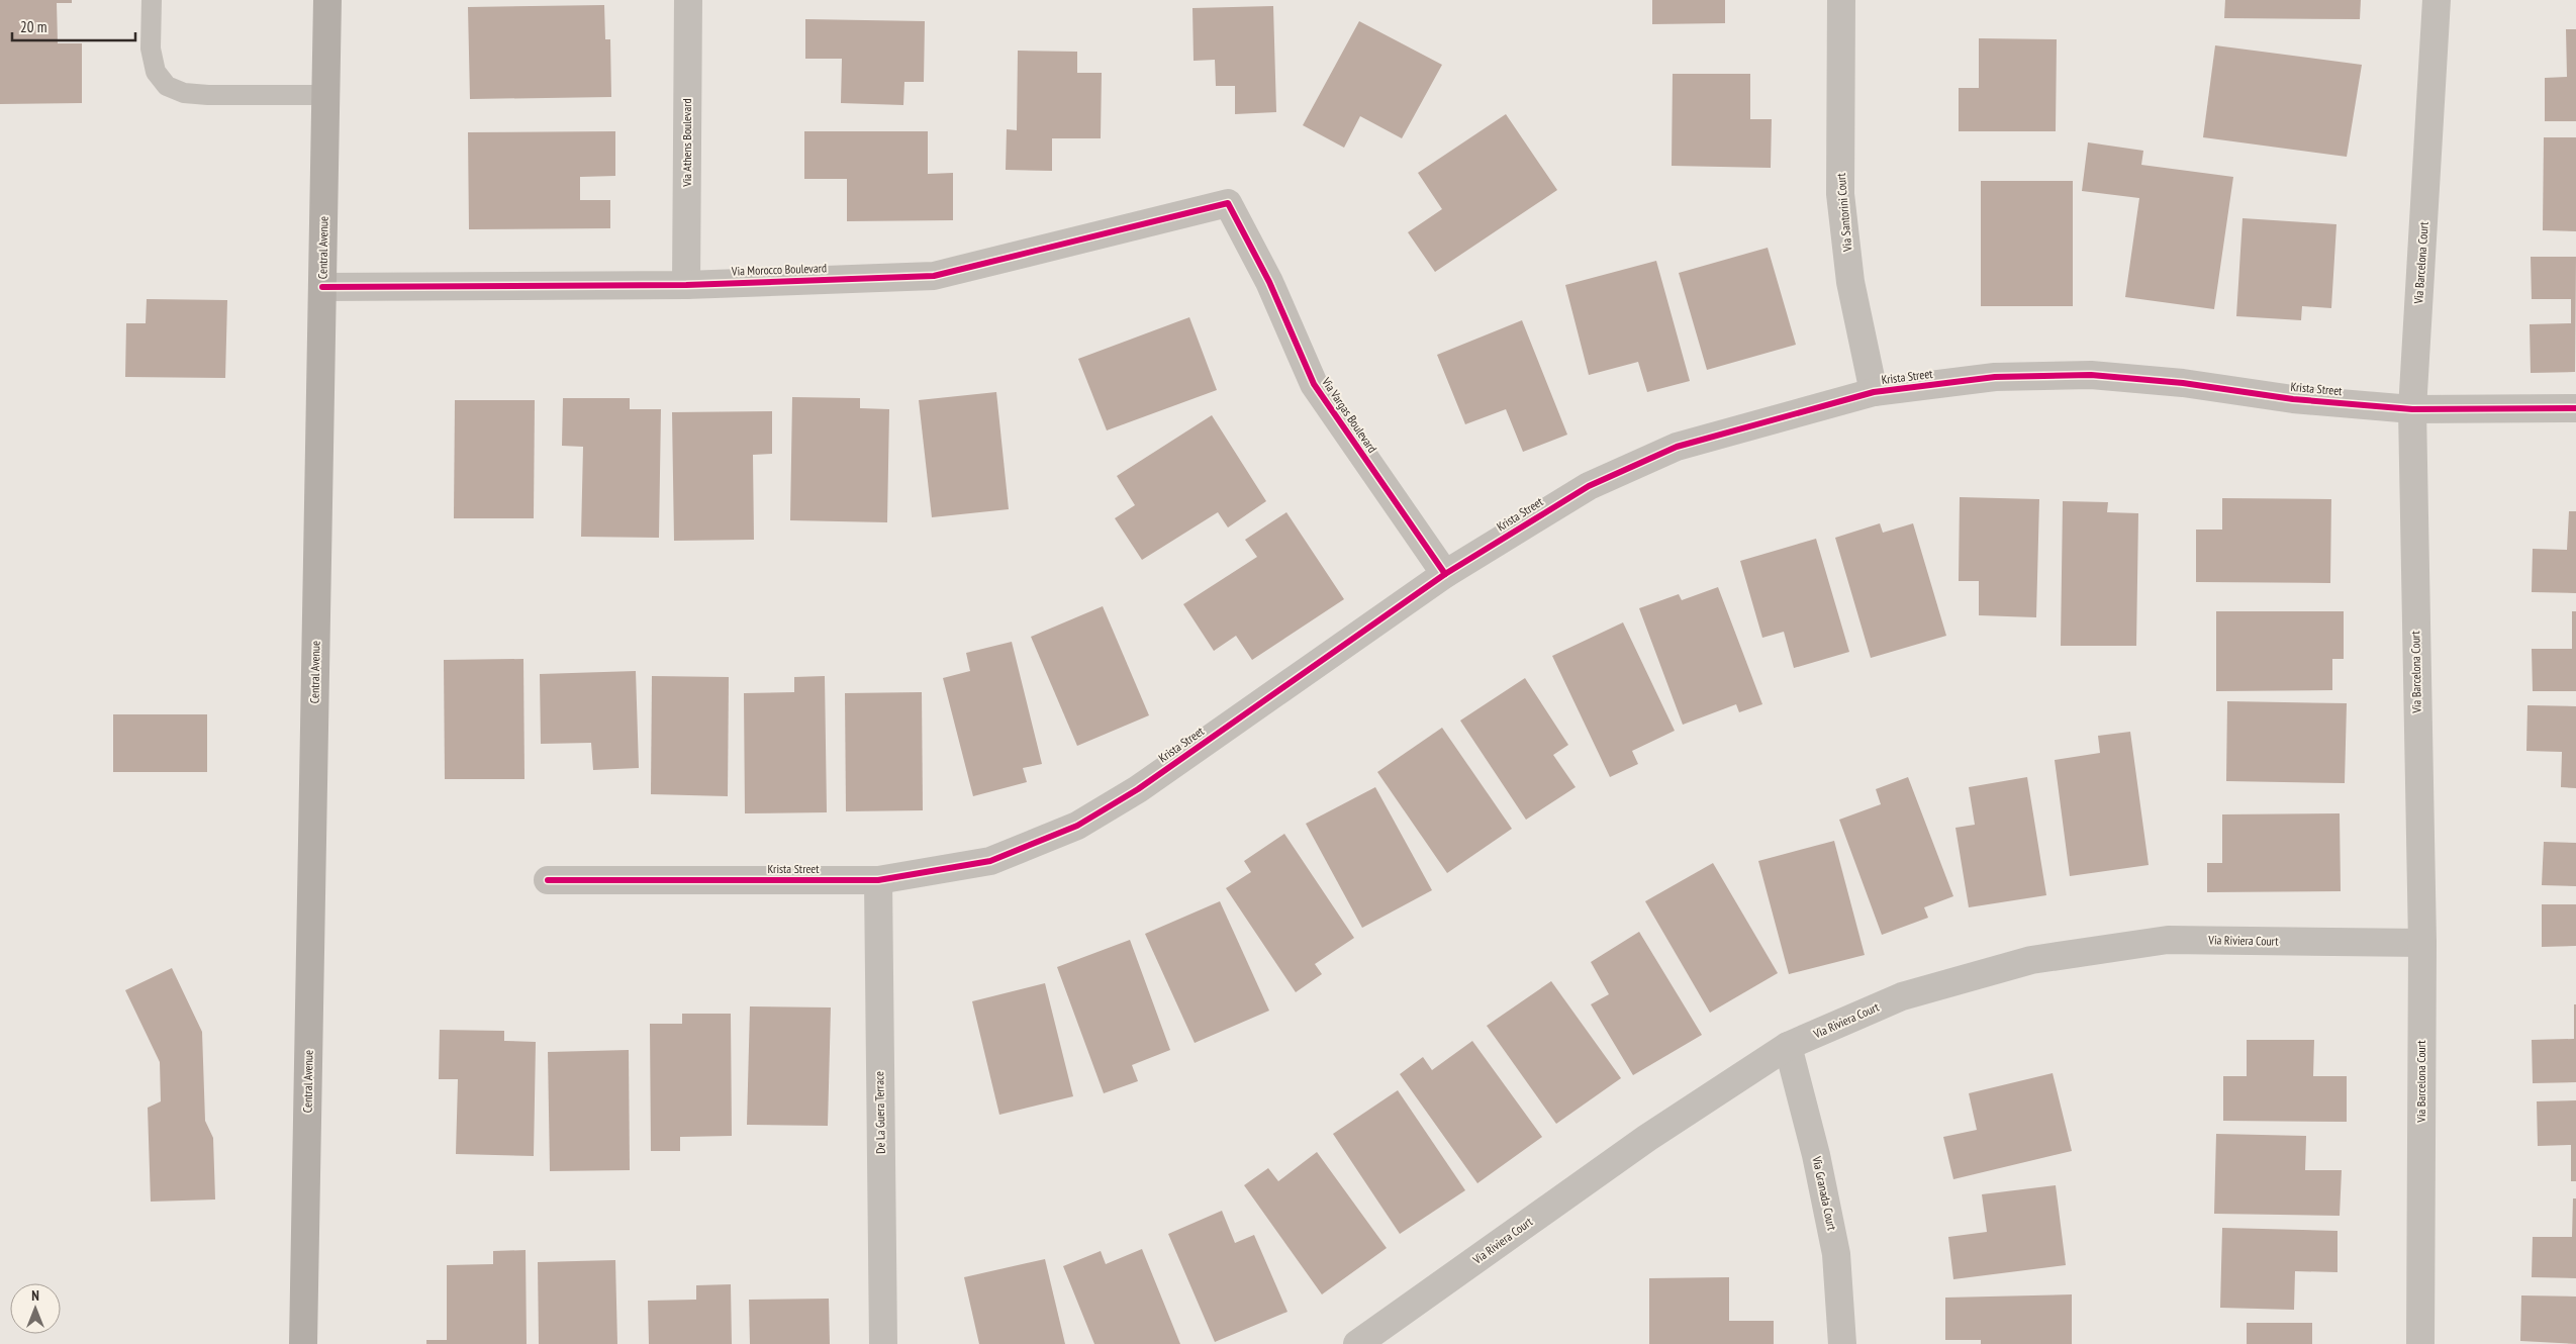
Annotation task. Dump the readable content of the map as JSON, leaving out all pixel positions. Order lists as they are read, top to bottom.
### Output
{
  "streets": {
    "main road": ["Central Avenue"],
    "street": [
      "Via Athens Boulevard",
      "Via Santorini Court",
      "Via Barcelona Court",
      "Via Morocco Boulevard",
      "Krista Street",
      "Via Vargas Boulevard",
      "Via Riviera Court",
      "De La Guera Terrace",
      "Via Granada Court"
    ]
  },
  "crossings": [
    ["Via Athens Boulevard", "Via Morocco Boulevard"],
    ["Via Santorini Court", "Krista Street"],
    ["Central Avenue", "Via Morocco Boulevard"],
    ["Via Barcelona Court", "Krista Street"],
    ["Via Barcelona Court", "Via Riviera Court"],
    ["Via Morocco Boulevard", "Via Vargas Boulevard"],
    ["Krista Street", "Via Vargas Boulevard"],
    ["Krista Street", "De La Guera Terrace"],
    ["Via Riviera Court", "Via Granada Court"]
  ],
  "scale_bar": "20 m",
  "north": "top"
}
